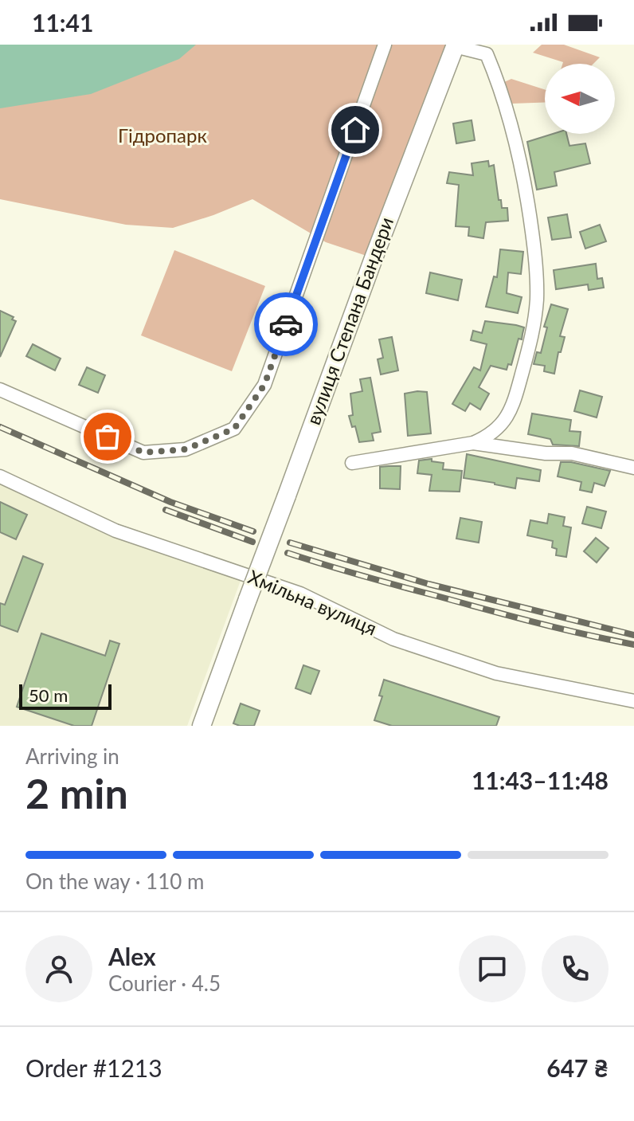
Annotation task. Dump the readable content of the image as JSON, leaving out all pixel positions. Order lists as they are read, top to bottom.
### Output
{
  "streets": {
    "main road": ["вулиця Степана Бандери"],
    "street": ["Хмільна вулиця"]
  },
  "parks": ["Гідропарк"],
  "scale_bar": "50 m",
  "north": "left",
  "page": {
    "status": "11:41",
    "scale": "50 m",
    "heading": ["2 min", "Arriving in", "11:43–11:48"],
    "panel": [
      "Alex",
      "Courier · 4.5",
      "Order #1213",
      "647 ₴"
    ],
    "bar": "On the way · 110 m"
  }
}
